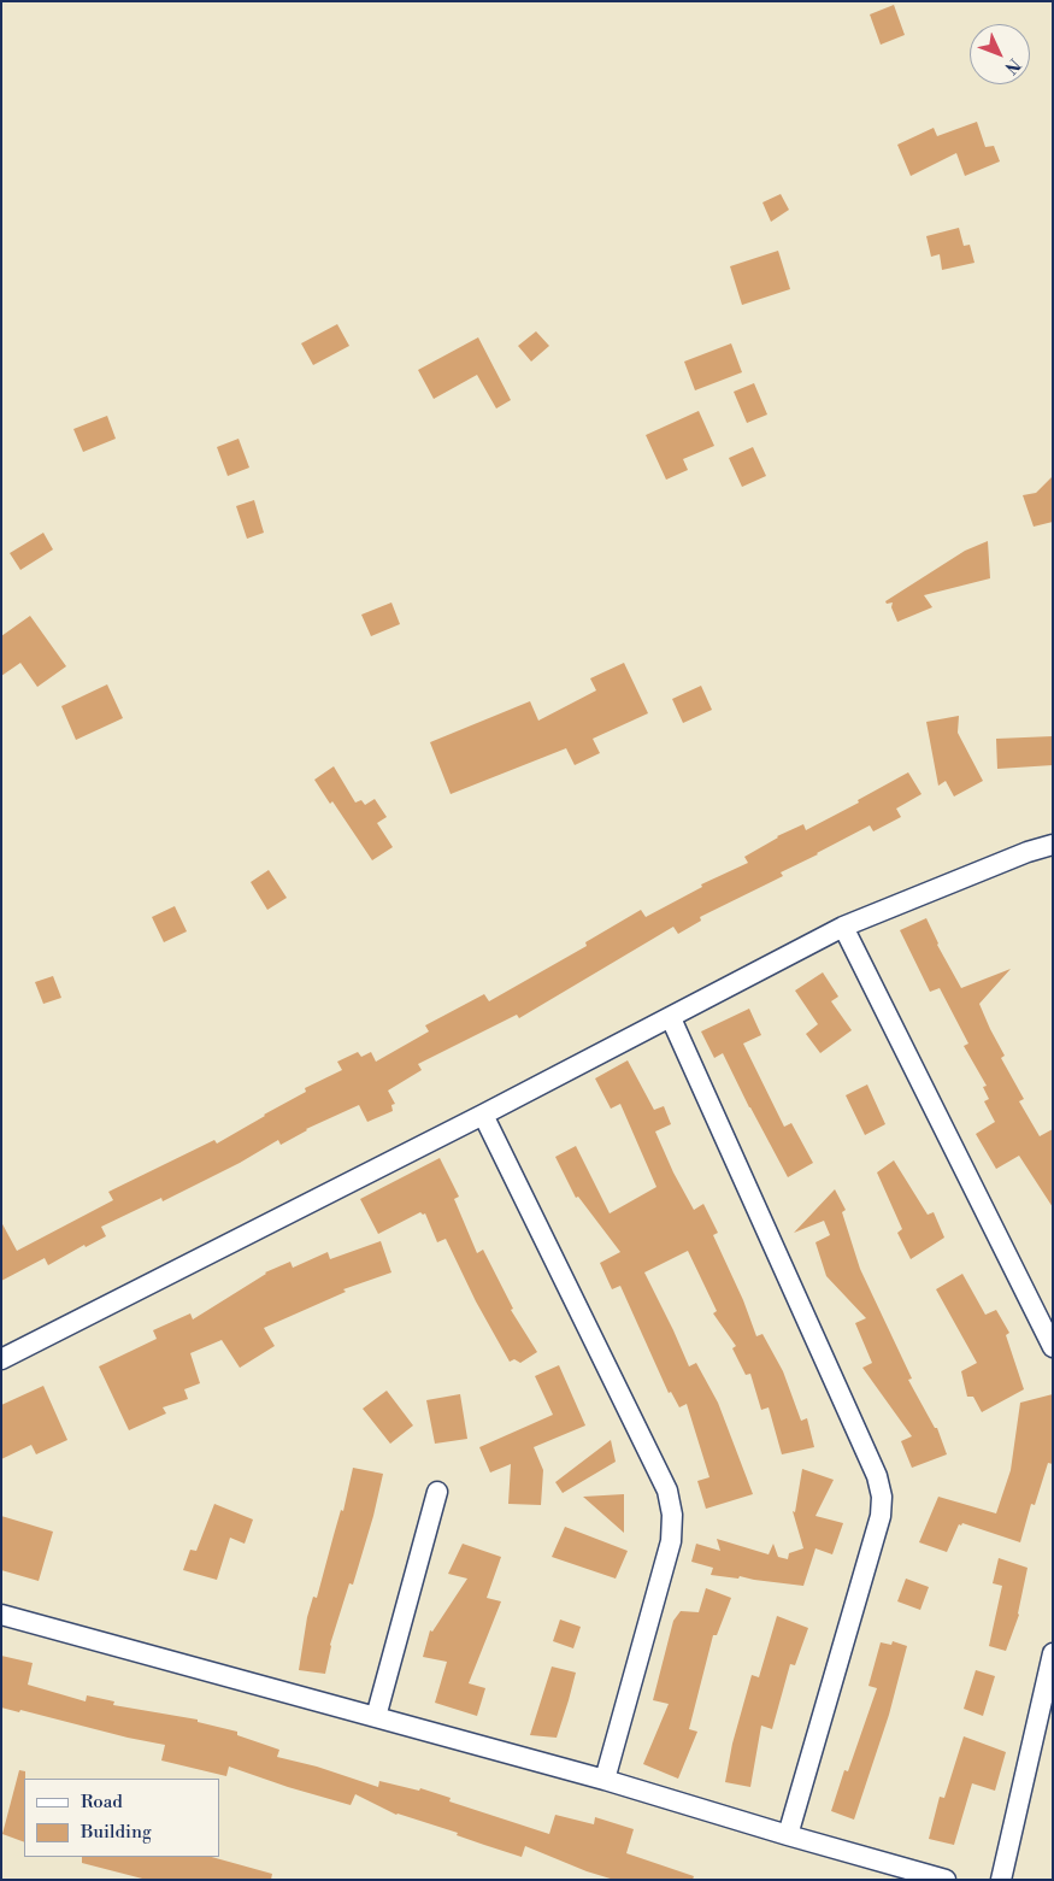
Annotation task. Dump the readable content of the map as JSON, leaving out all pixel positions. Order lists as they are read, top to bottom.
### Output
{
  "legend": ["Road", "Building"],
  "north": "bottom right"
}
